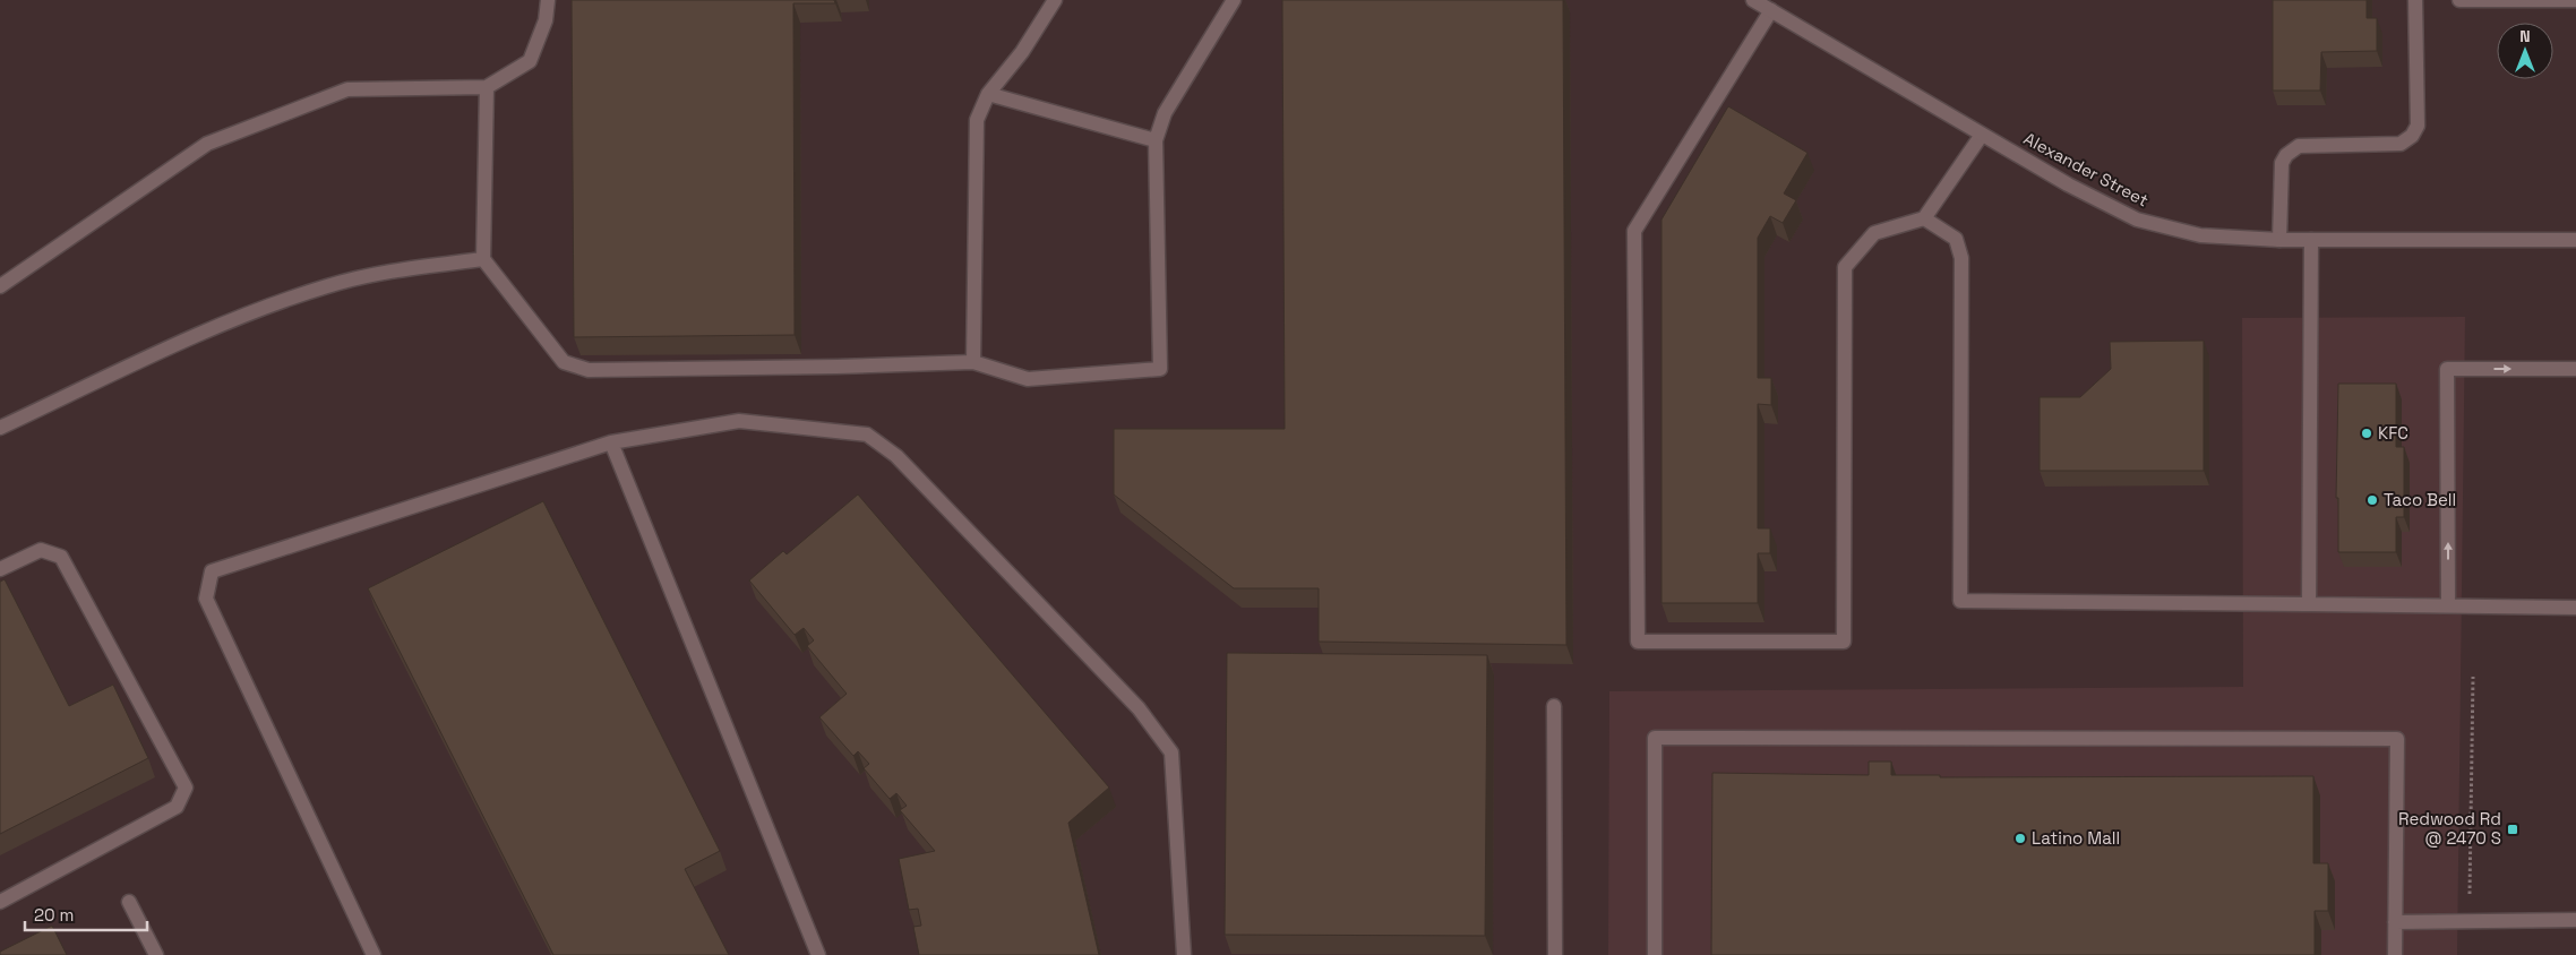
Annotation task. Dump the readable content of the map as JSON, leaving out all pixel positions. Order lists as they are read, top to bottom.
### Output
{
  "streets": {
    "street": ["Alexander Street"]
  },
  "places": {
    "other": ["KFC", "Taco Bell", "Latino Mall"],
    "transit": ["Redwood Rd @ 2470 S"]
  },
  "scale_bar": "20 m",
  "north": "top"
}
